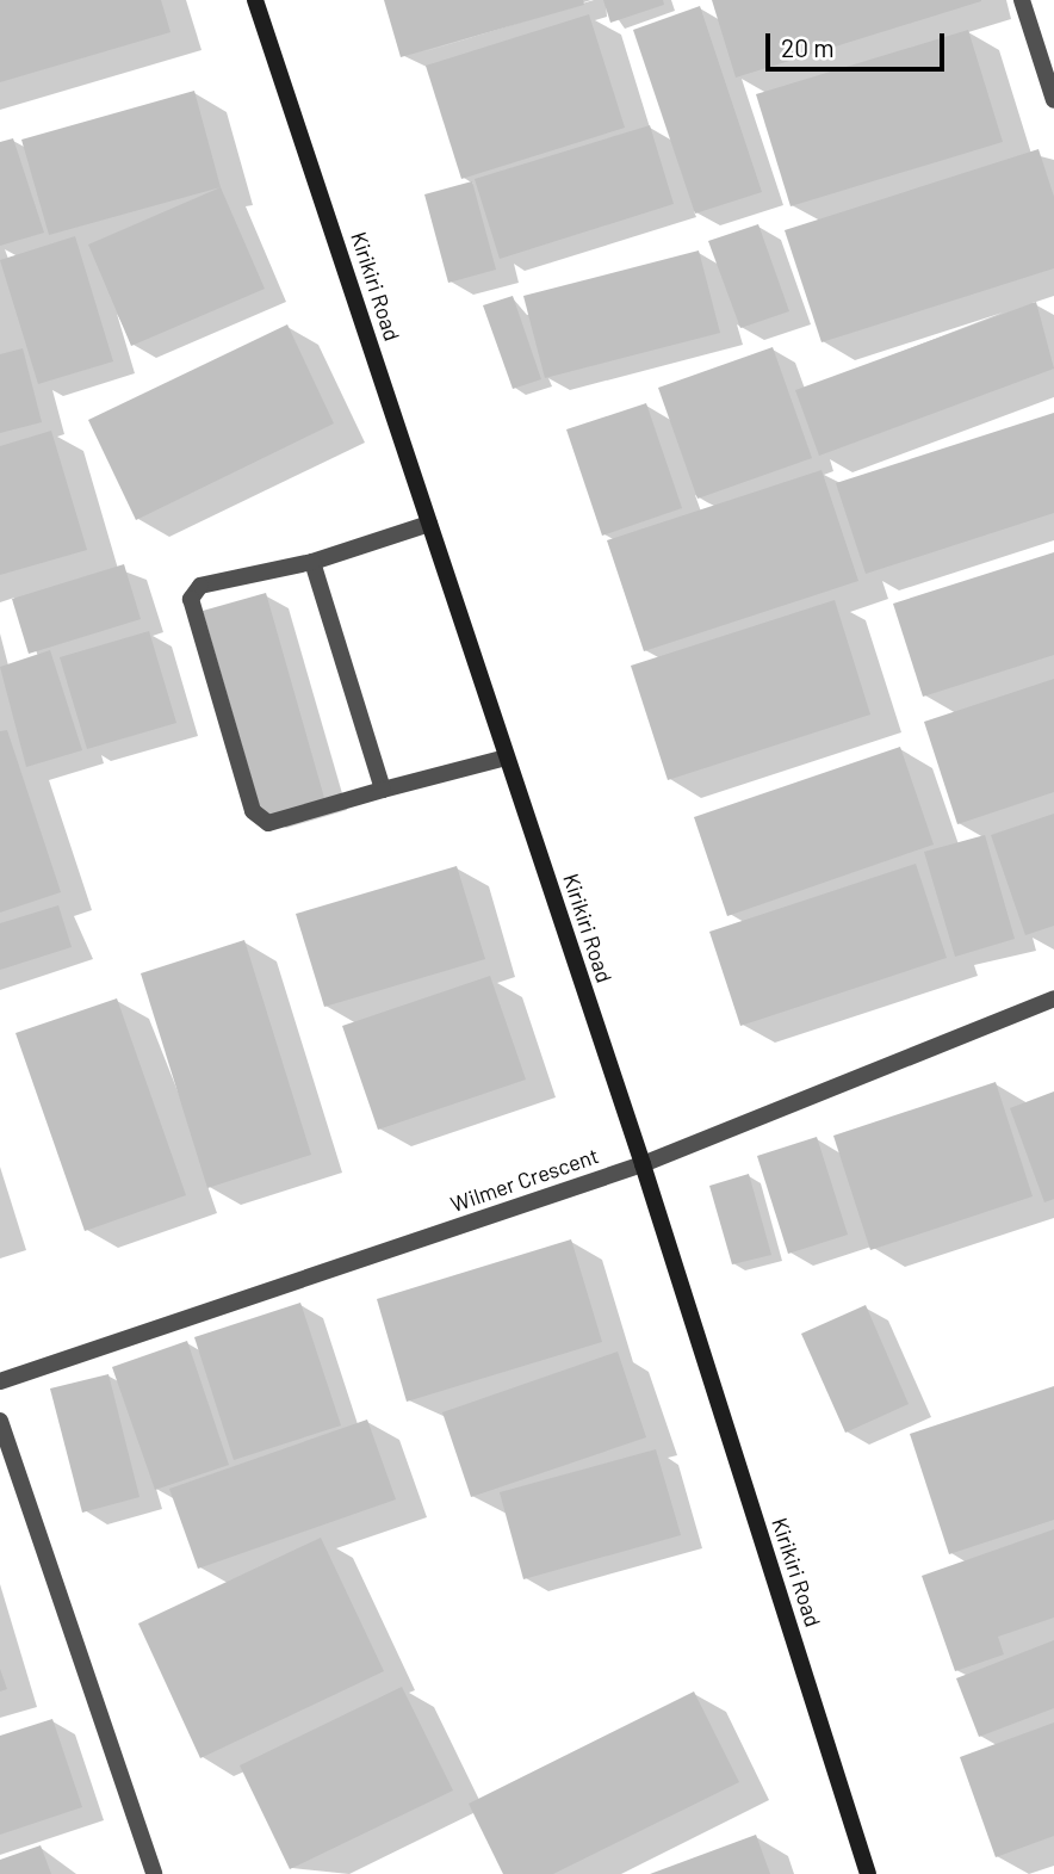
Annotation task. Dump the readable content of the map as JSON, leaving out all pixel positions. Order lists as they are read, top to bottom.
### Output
{
  "streets": {
    "main road": ["Kirikiri Road"],
    "street": ["Wilmer Crescent"]
  },
  "crossings": [
    ["Kirikiri Road", "Wilmer Crescent"]
  ],
  "scale_bar": "20 m"
}
